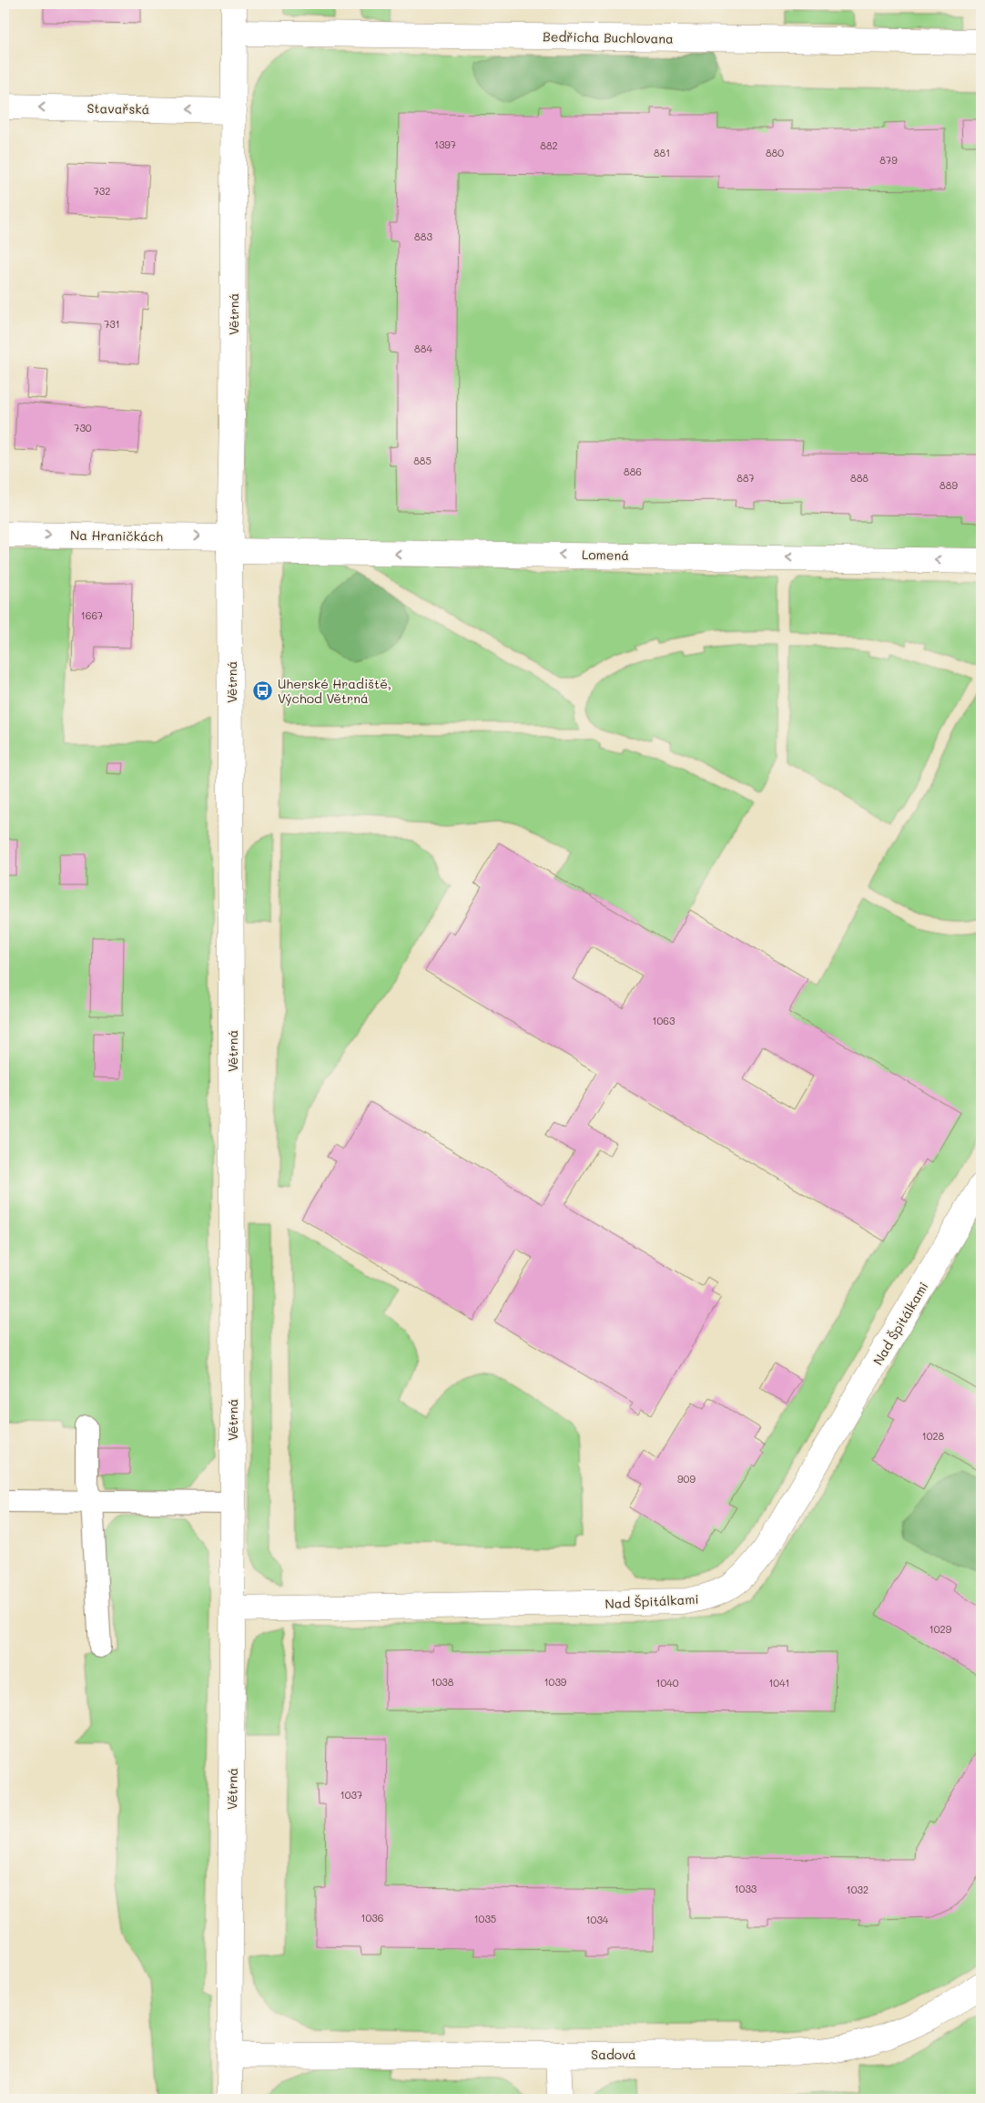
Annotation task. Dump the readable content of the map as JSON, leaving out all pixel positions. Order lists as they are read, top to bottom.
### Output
{
  "streets": {
    "street": [
      "Bedřicha Buchlovana",
      "Stavařská",
      "Větrná",
      "Na Hraničkách",
      "Lomená",
      "Nad Špitálkami",
      "Sadová"
    ]
  },
  "crossings": [
    ["Bedřicha Buchlovana", "Větrná"],
    ["Stavařská", "Větrná"],
    ["Větrná", "Na Hraničkách"],
    ["Větrná", "Lomená"],
    ["Větrná", "Nad Špitálkami"],
    ["Větrná", "Sadová"],
    ["Na Hraničkách", "Lomená"]
  ],
  "one_way": ["Stavařská", "Na Hraničkách", "Lomená"],
  "places": {
    "bus stop": ["Uherské Hradiště, Východ Větrná"]
  },
  "house_numbers": [
    "1397",
    "882",
    "881",
    "880",
    "879",
    "732",
    "883",
    "731",
    "884",
    "730",
    "885",
    "886",
    "887",
    "888",
    "889",
    "1667",
    "1063",
    "1028",
    "909",
    "1029",
    "1038",
    "1039",
    "1040",
    "1041",
    "1037",
    "1033",
    "1032",
    "1036",
    "1035",
    "1034"
  ]
}
